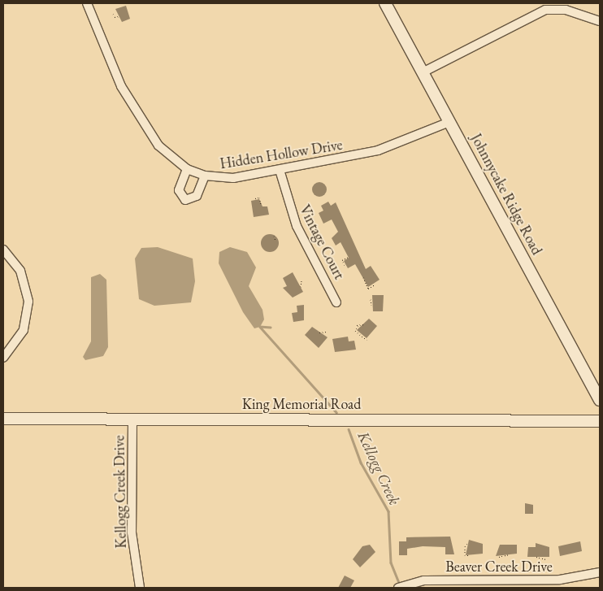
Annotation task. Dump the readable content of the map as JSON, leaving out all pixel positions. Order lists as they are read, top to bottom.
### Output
{
  "streets": {
    "street": [
      "Hidden Hollow Drive",
      "Johnnycake Ridge Road",
      "Vintage Court",
      "King Memorial Road",
      "Kellogg Creek Drive",
      "Beaver Creek Drive"
    ]
  },
  "crossings": [
    ["Hidden Hollow Drive", "Johnnycake Ridge Road"],
    ["Hidden Hollow Drive", "Vintage Court"],
    ["King Memorial Road", "Kellogg Creek Drive"]
  ],
  "water": ["Kellogg Creek"]
}
